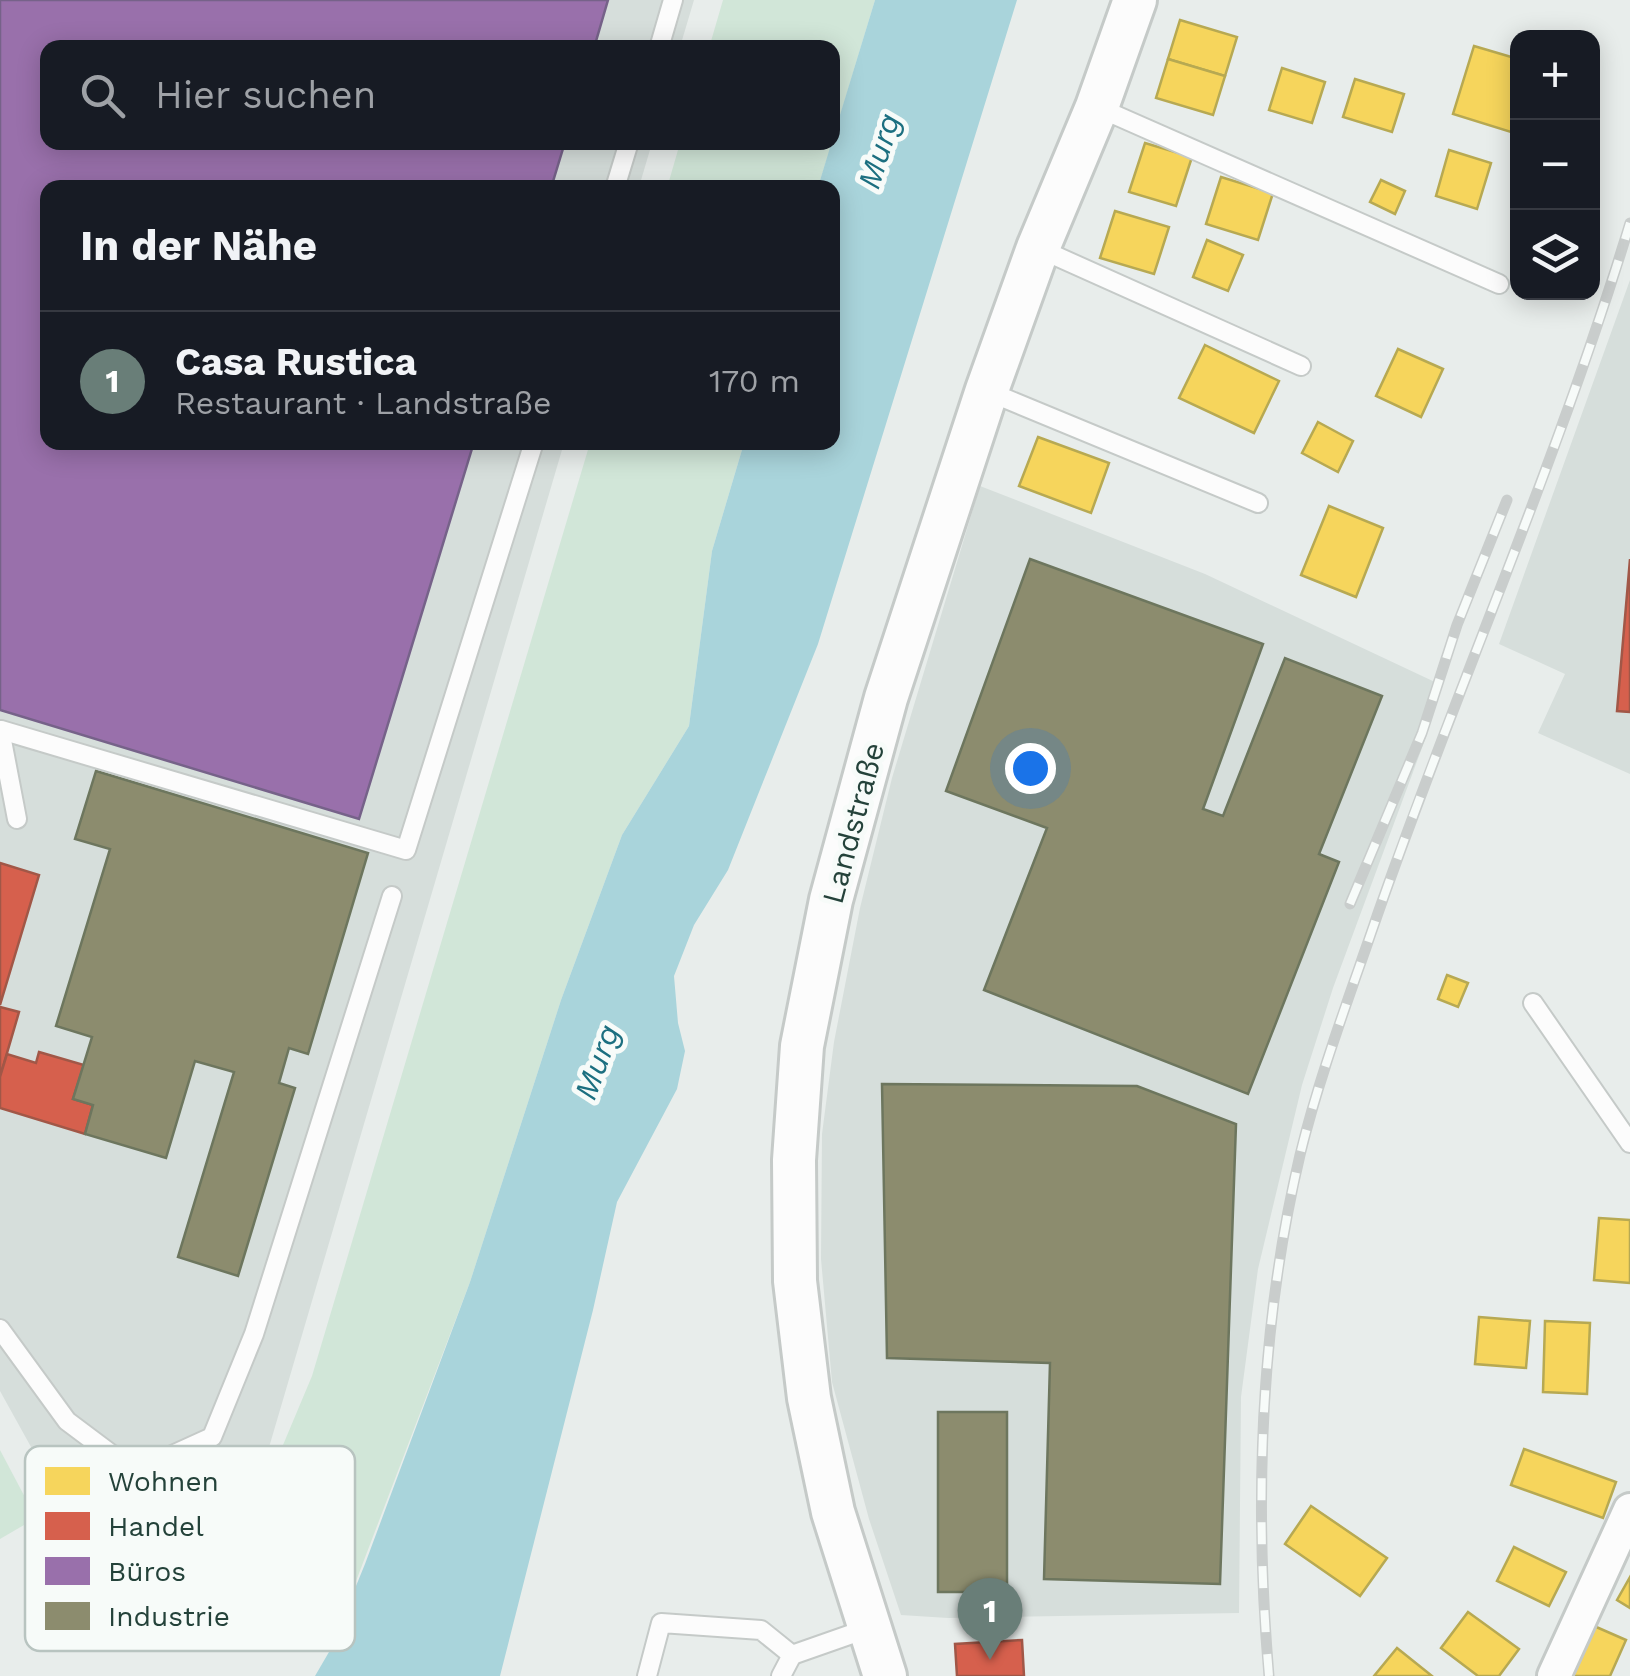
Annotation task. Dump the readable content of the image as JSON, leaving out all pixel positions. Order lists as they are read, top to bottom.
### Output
{
  "streets": {
    "street": ["Landstraße"]
  },
  "water": ["Murg"],
  "legend": [
    "Wohnen",
    "Handel",
    "Büros",
    "Industrie"
  ],
  "page": {
    "map_buttons": ["+", "−"],
    "search": "Hier suchen",
    "heading": "In der Nähe",
    "list": [
      {
        "mark": "1",
        "name": "Casa Rustica",
        "note": "Restaurant · Landstraße",
        "value": "170 m"
      }
    ],
    "pins": "1"
  }
}
